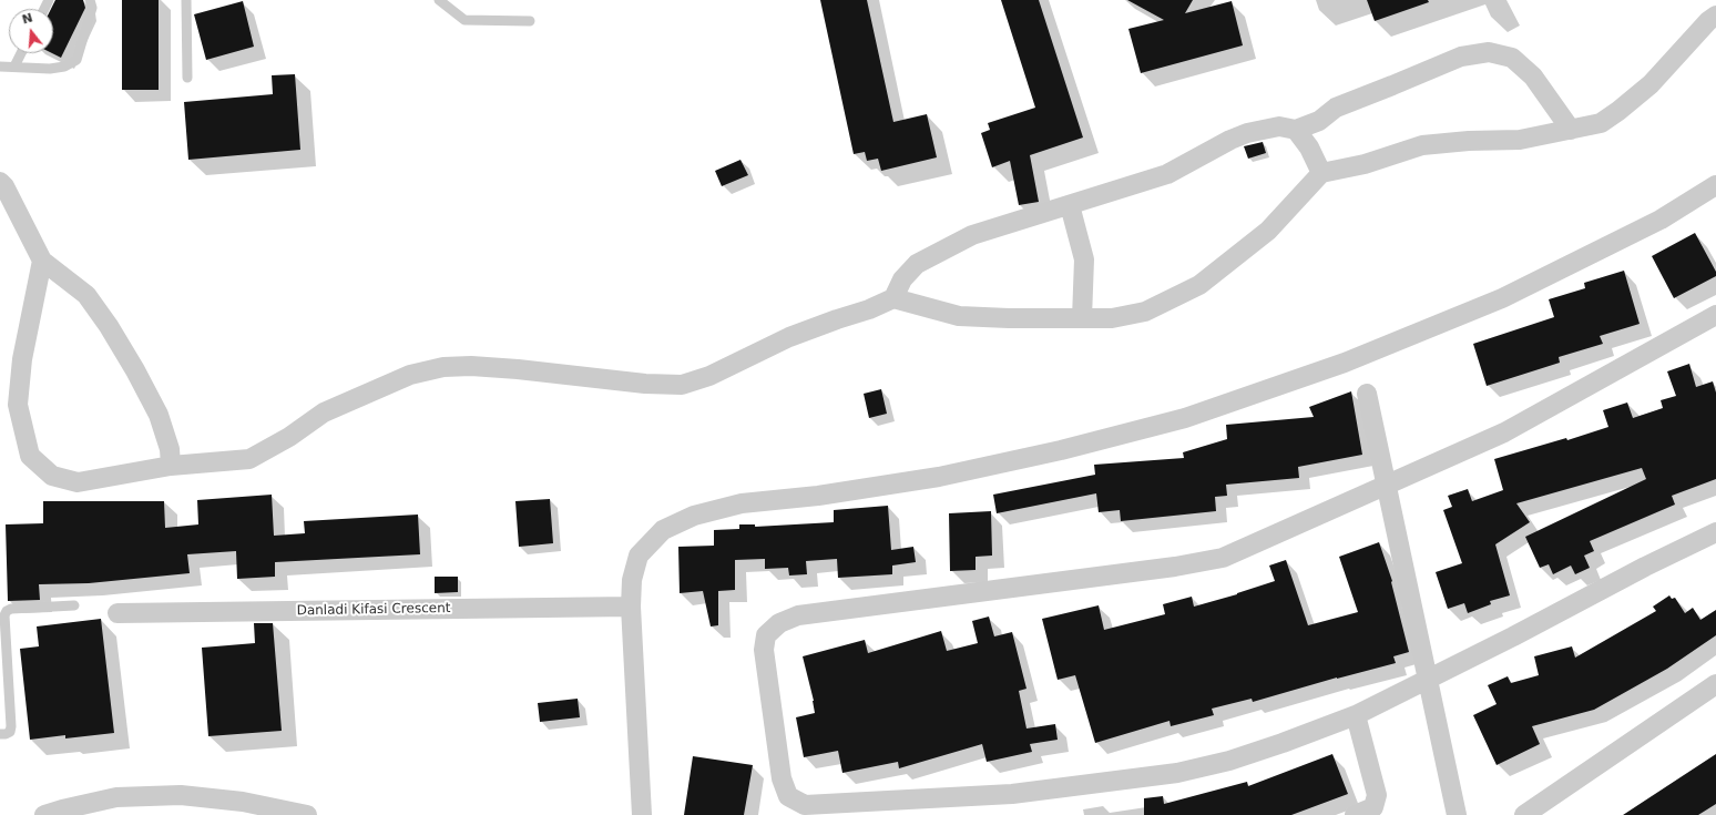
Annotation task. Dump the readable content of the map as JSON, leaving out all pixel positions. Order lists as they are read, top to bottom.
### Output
{
  "streets": {
    "street": ["Danladi Kifasi Crescent"]
  },
  "north": "top"
}
